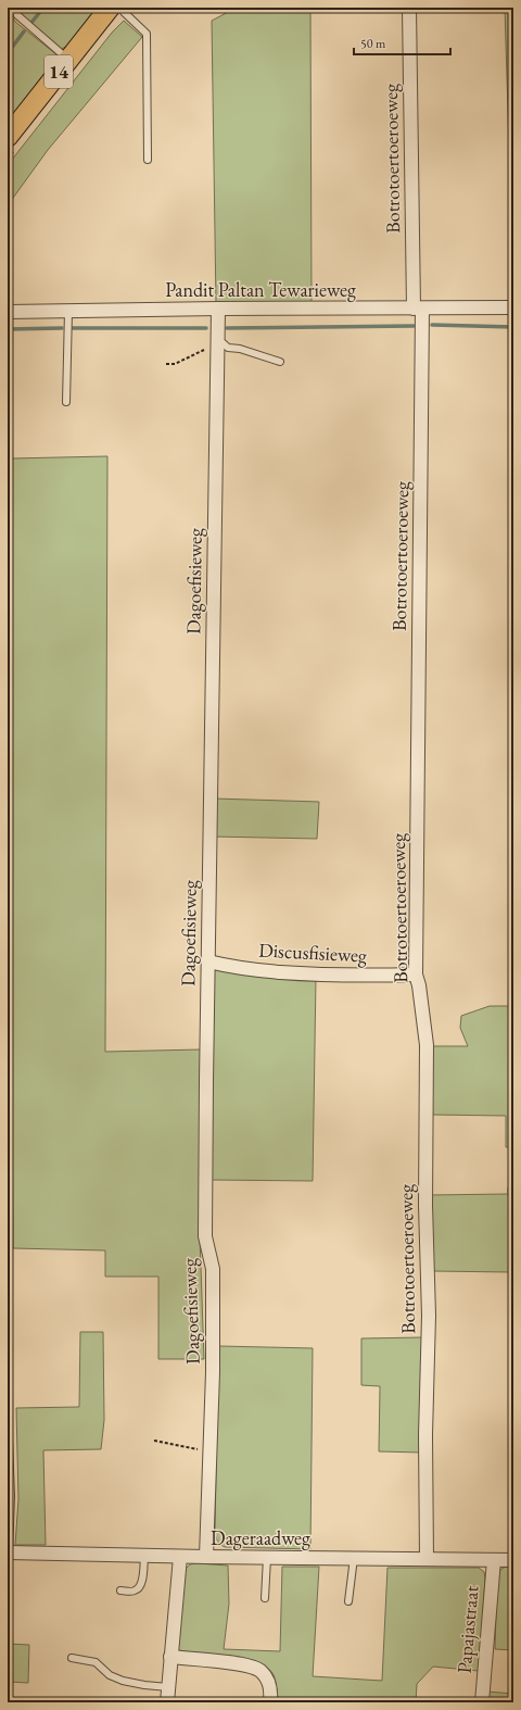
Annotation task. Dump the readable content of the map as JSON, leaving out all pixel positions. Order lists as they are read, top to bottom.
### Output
{
  "streets": {
    "main road": ["14"],
    "street": [
      "Botrotoertoeroeweg",
      "Pandit Paltan Tewarieweg",
      "Dagoefisieweg",
      "Discusfisieweg",
      "Dageraadweg",
      "Papajastraat"
    ]
  },
  "crossings": [
    ["Botrotoertoeroeweg", "Pandit Paltan Tewarieweg"],
    ["Botrotoertoeroeweg", "Discusfisieweg"],
    ["Botrotoertoeroeweg", "Dageraadweg"],
    ["Pandit Paltan Tewarieweg", "Dagoefisieweg"],
    ["Dagoefisieweg", "Discusfisieweg"],
    ["Dagoefisieweg", "Dageraadweg"],
    ["Dageraadweg", "Papajastraat"]
  ],
  "scale_bar": "50 m"
}
